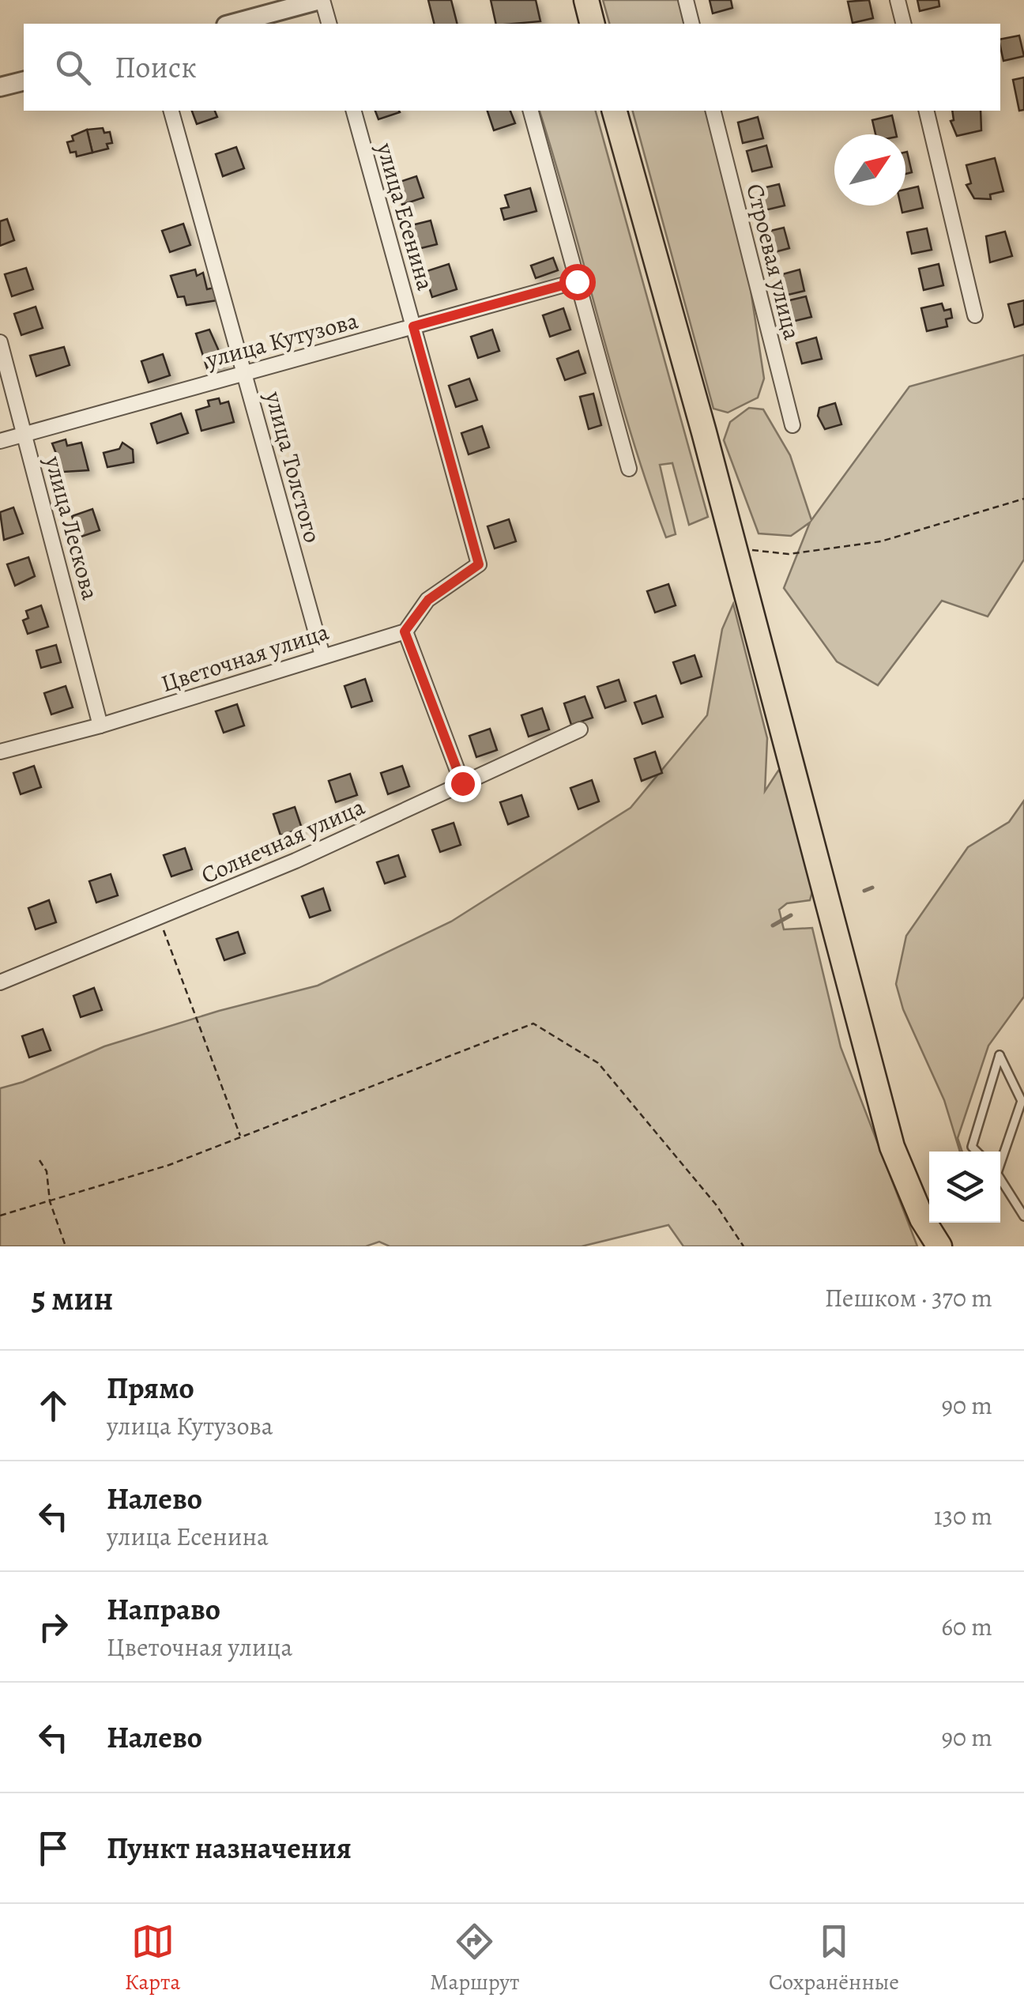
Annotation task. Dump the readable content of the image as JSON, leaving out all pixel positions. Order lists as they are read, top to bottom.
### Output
{
  "streets": {
    "street": [
      "улица Есенина",
      "Строевая улица",
      "улица Кутузова",
      "улица Толстого",
      "улица Лескова",
      "Цветочная улица",
      "Солнечная улица"
    ]
  },
  "crossings": [
    ["улица Есенина", "улица Кутузова"],
    ["улица Есенина", "Цветочная улица"],
    ["улица Кутузова", "улица Толстого"],
    ["улица Кутузова", "улица Лескова"],
    ["улица Толстого", "Цветочная улица"],
    ["улица Лескова", "Цветочная улица"]
  ],
  "north": "top right",
  "page": {
    "search": "Поиск",
    "heading": ["5 мин", "Пешком · 370 m"],
    "list": [
      ["Прямо", "улица Кутузова", "90 m"],
      ["Налево", "улица Есенина", "130 m"],
      ["Направо", "Цветочная улица", "60 m"],
      ["Налево", "90 m"],
      "Пункт назначения"
    ],
    "nav": ["Карта", "Маршрут", "Сохранённые"]
  }
}
